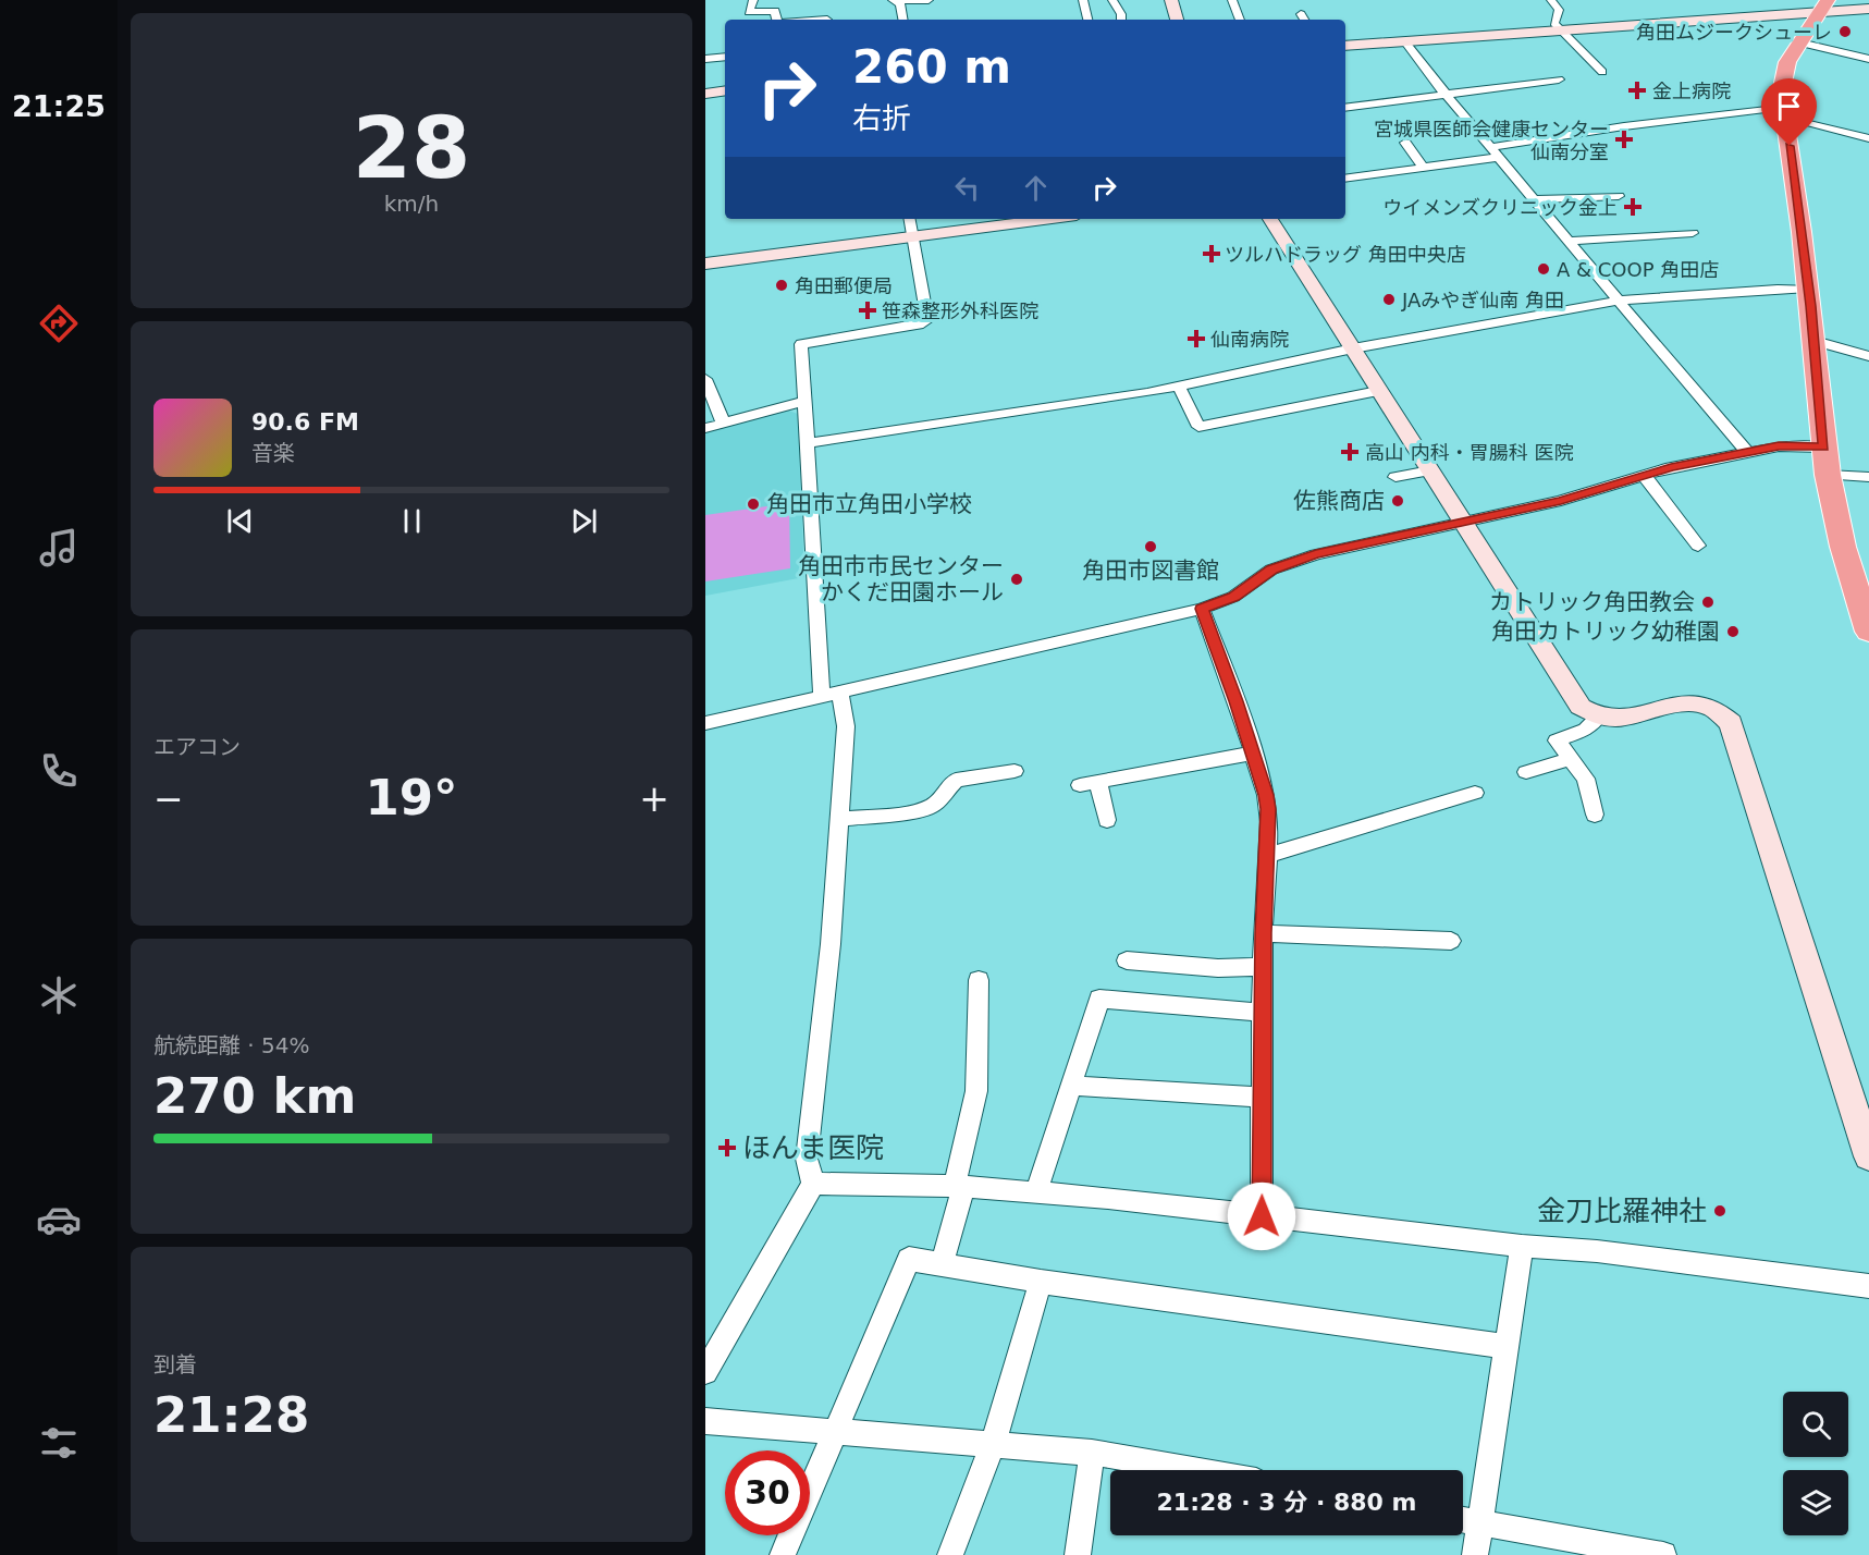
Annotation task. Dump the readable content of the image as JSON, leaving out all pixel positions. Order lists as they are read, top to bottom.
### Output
{
  "places": {
    "other": [
      "角田ムジークシューレ",
      "A & COOP 角田店",
      "角田郵便局",
      "JAみやぎ仙南 角田",
      "佐熊商店",
      "角田市立角田小学校",
      "角田市図書館",
      "角田市市民センター かくだ田園ホール",
      "カトリック角田教会",
      "角田カトリック幼稚園",
      "金刀比羅神社"
    ],
    "health": [
      "金上病院",
      "宮城県医師会健康センター 仙南分室",
      "ウイメンズクリニック金上",
      "ツルハドラッグ 角田中央店",
      "笹森整形外科医院",
      "仙南病院",
      "高山 内科・胃腸科 医院",
      "ほんま医院"
    ]
  },
  "page": {
    "tabs": "21:25",
    "tile": [
      ["28", "km/h"],
      "エアコン",
      ["航続距離 · 54%", "270 km"],
      ["到着", "21:28"]
    ],
    "turn": ["260 m", "右折"],
    "song": ["90.6 FM", "音楽"],
    "heat": ["−", "19°", "+"],
    "limit": "30",
    "trip": "21:28 · 3 分 · 880 m"
  }
}
